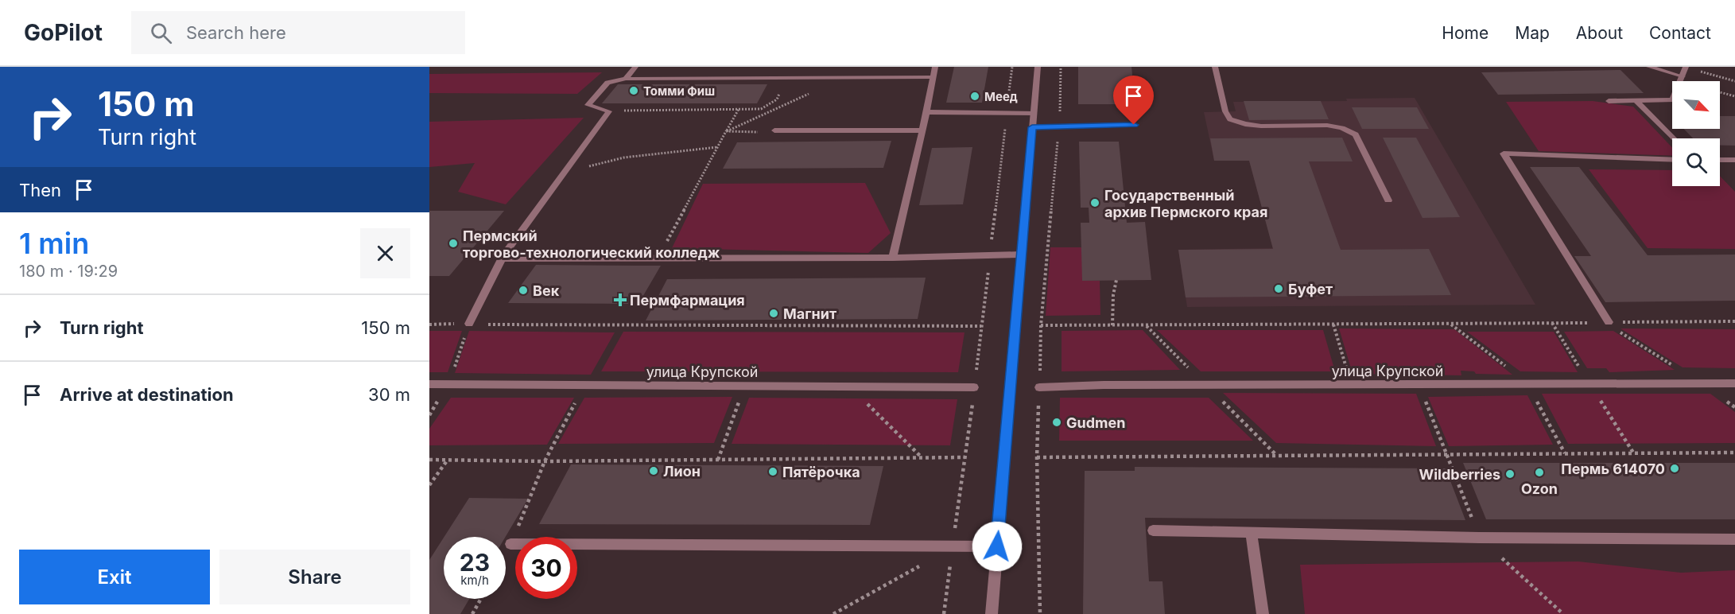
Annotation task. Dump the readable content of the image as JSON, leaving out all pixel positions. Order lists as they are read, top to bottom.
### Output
{
  "streets": {
    "street": ["улица Крупской"]
  },
  "places": {
    "other": [
      "Томми Фиш",
      "Меед",
      "Государственный архив Пермского края",
      "Пермский торгово-технологический колледж",
      "Буфет",
      "Век",
      "Магнит",
      "Gudmen",
      "Пермь 614070",
      "Лион",
      "Пятёрочка",
      "Ozon",
      "Wildberries"
    ],
    "health": ["Пермфармация"]
  },
  "north": "bottom right",
  "page": {
    "header": "GoPilot",
    "search": "Search here",
    "nav": [
      "Home",
      "Map",
      "About",
      "Contact"
    ],
    "turn": ["150 m", "Turn right"],
    "then": "Then",
    "heading": ["1 min", "180 m · 19:29"],
    "list": [
      {
        "name": "Turn right",
        "value": "150 m"
      },
      {
        "name": "Arrive at destination",
        "value": "30 m"
      }
    ],
    "speed": "23 km/h",
    "limit": "30",
    "buttons": ["Exit", "Share"]
  }
}
